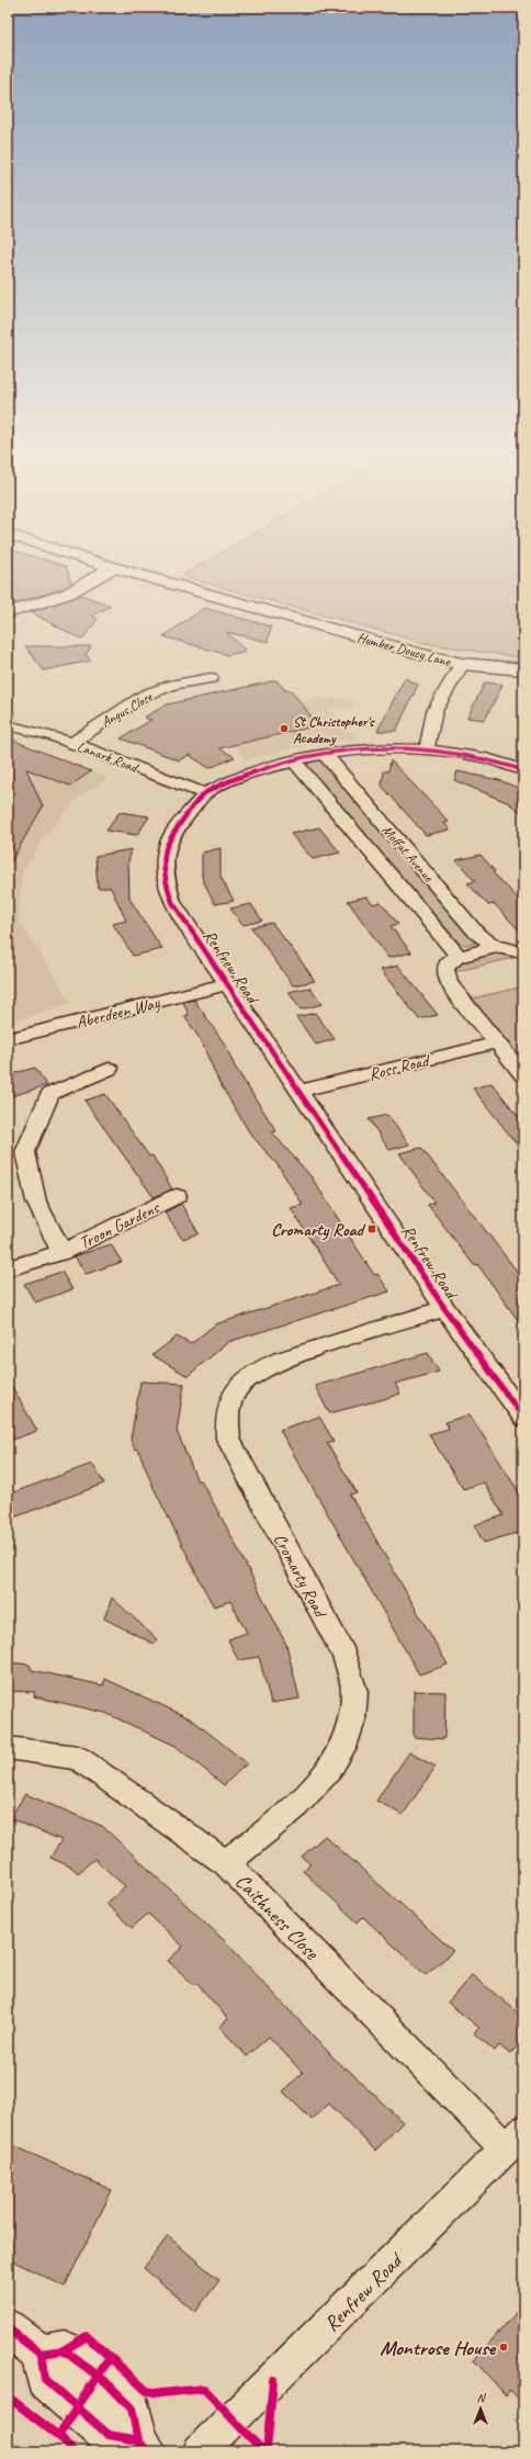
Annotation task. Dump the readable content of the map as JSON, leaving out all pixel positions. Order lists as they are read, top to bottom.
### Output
{
  "streets": {
    "street": [
      "Humber Doucy Lane",
      "Angus Close",
      "Lanark Road",
      "Moffat Avenue",
      "Renfrew Road",
      "Aberdeen Way",
      "Ross Road",
      "Troon Gardens",
      "Cromarty Road",
      "Caithness Close"
    ]
  },
  "crossings": [
    ["Angus Close", "Lanark Road"],
    ["Lanark Road", "Renfrew Road"],
    ["Moffat Avenue", "Renfrew Road"],
    ["Renfrew Road", "Aberdeen Way"],
    ["Renfrew Road", "Ross Road"],
    ["Renfrew Road", "Cromarty Road"],
    ["Renfrew Road", "Caithness Close"],
    ["Cromarty Road", "Caithness Close"]
  ],
  "places": {
    "other": ["St Christopher's Academy", "Montrose House"],
    "transit": ["Cromarty Road"]
  },
  "north": "top"
}
